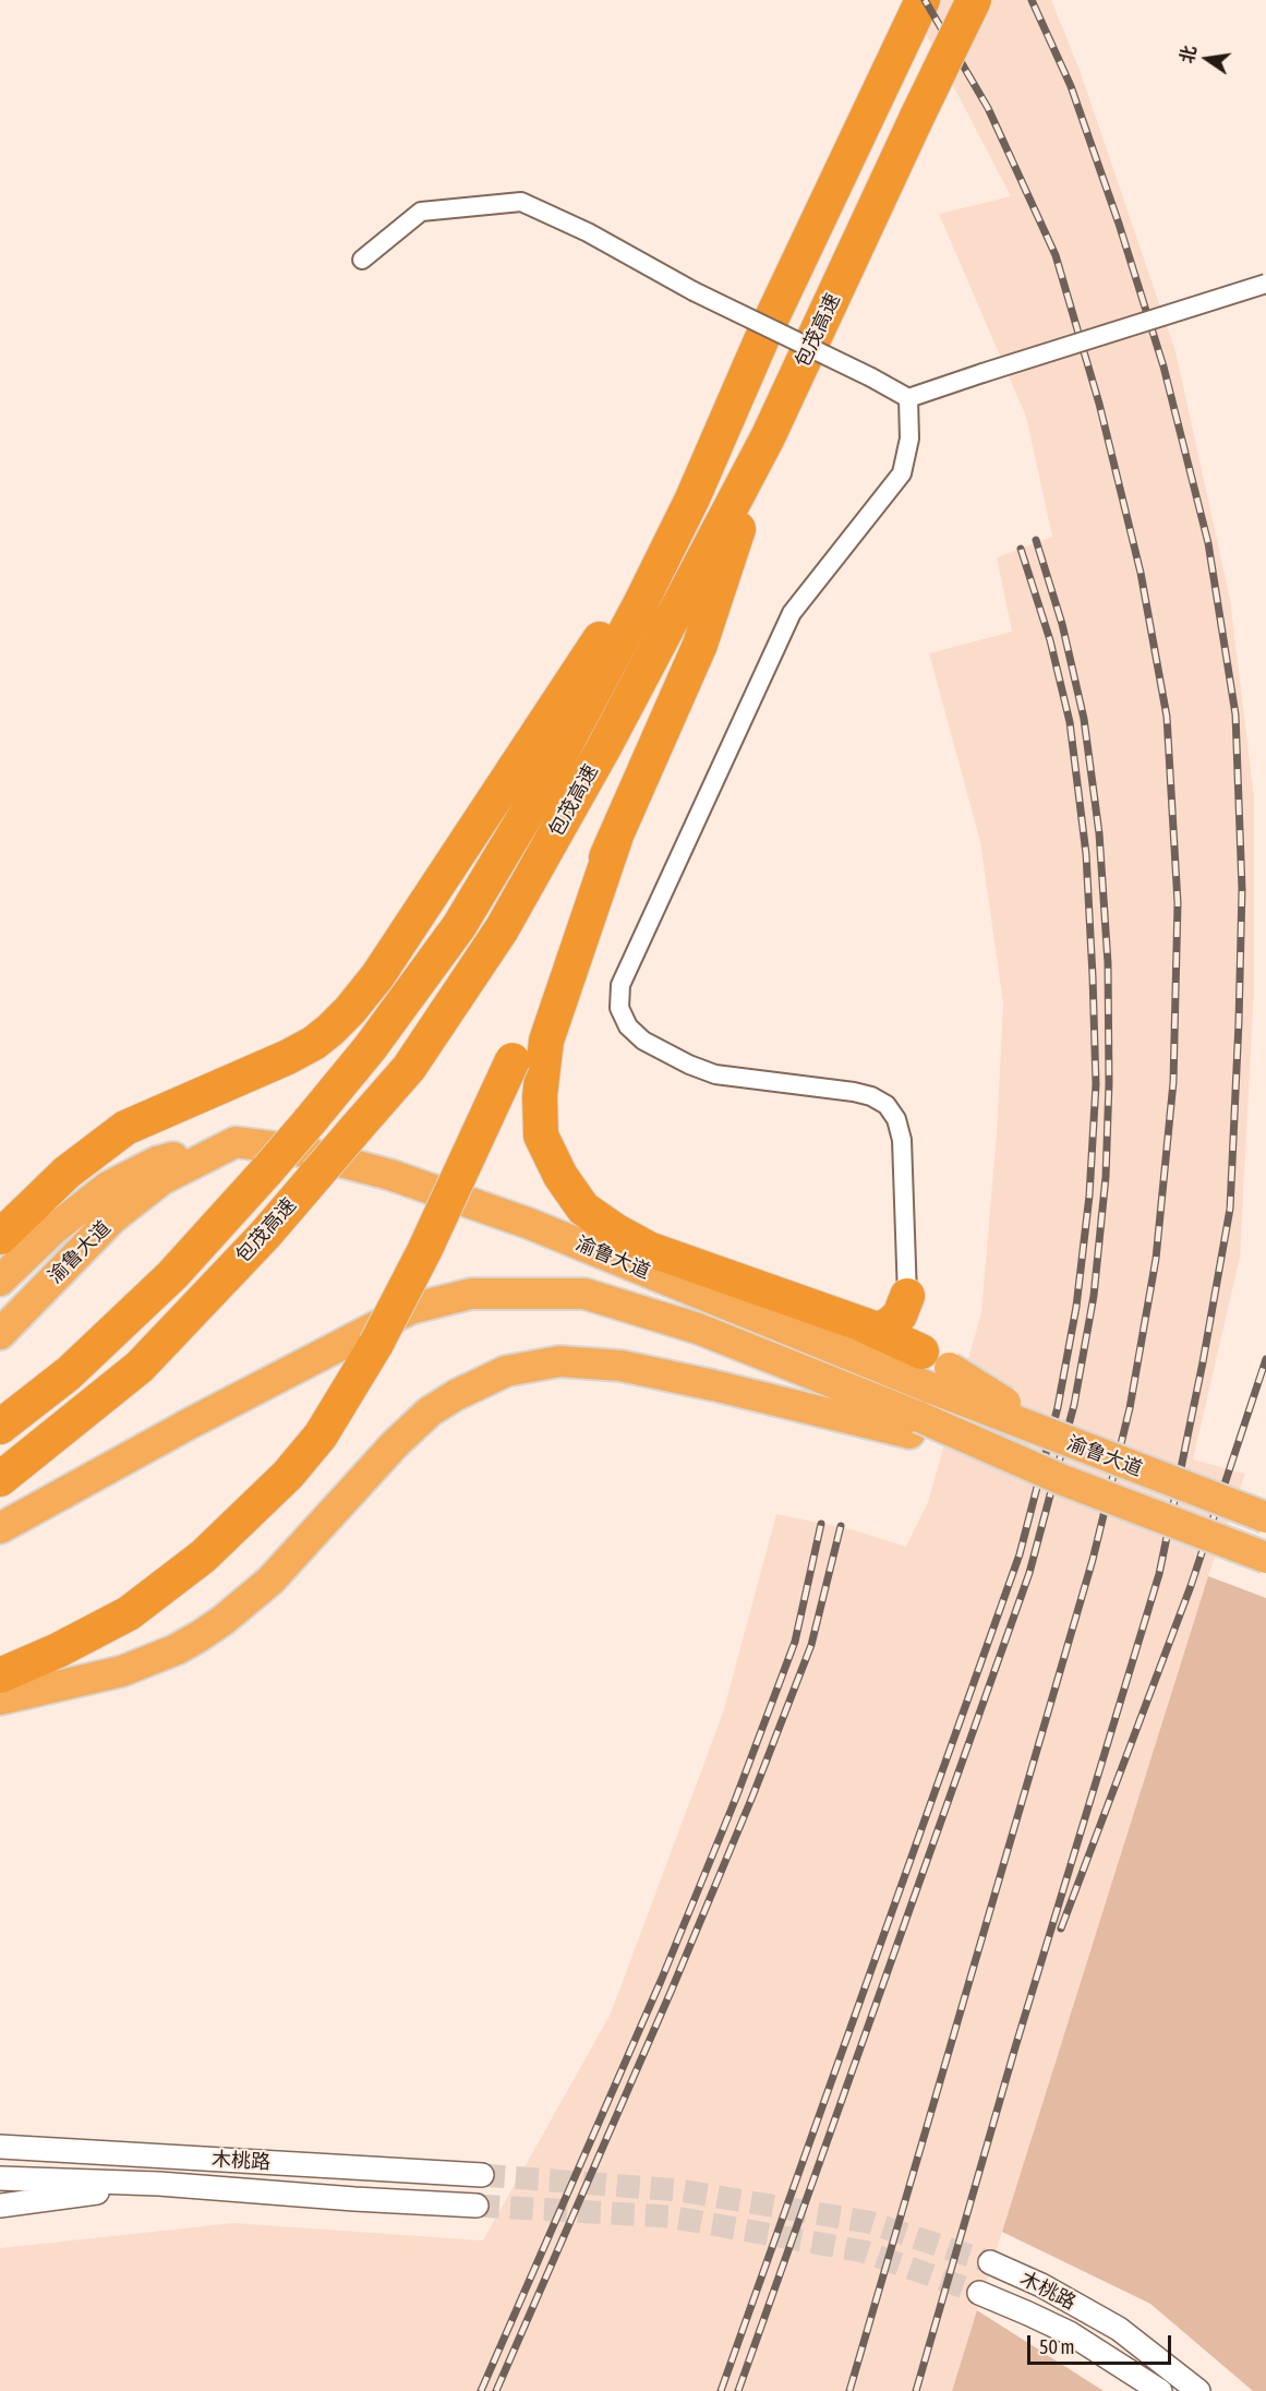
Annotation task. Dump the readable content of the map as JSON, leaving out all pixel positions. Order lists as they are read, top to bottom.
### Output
{
  "streets": {
    "highway": ["包茂高速", "渝鲁大道"],
    "street": ["木桃路"]
  },
  "scale_bar": "50 m",
  "north": "left"
}
